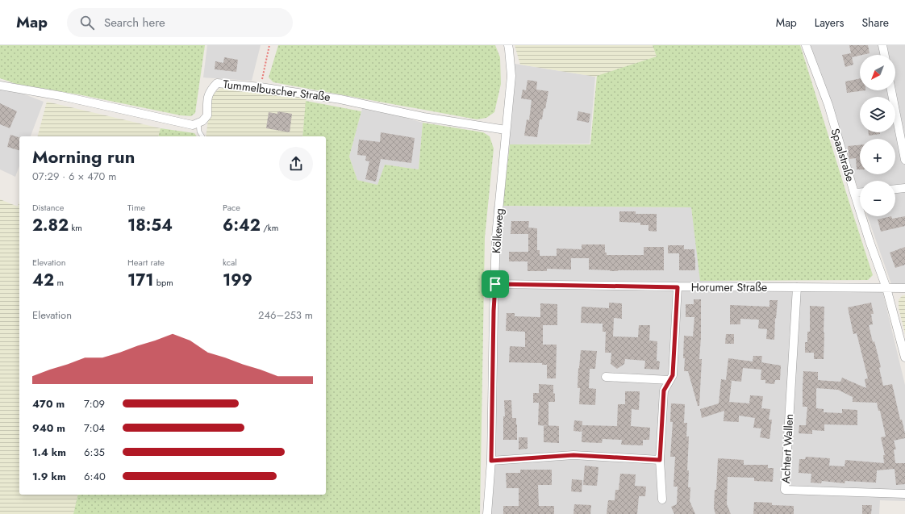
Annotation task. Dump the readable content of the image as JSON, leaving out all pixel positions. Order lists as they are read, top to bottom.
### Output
{
  "streets": {
    "street": [
      "Tummelbuscher Straße",
      "Spaalstraße",
      "Kölkeweg",
      "Horumer Straße",
      "Achtert Wallen"
    ]
  },
  "crossings": [
    ["Tummelbuscher Straße", "Kölkeweg"],
    ["Spaalstraße", "Horumer Straße"],
    ["Kölkeweg", "Horumer Straße"],
    ["Horumer Straße", "Achtert Wallen"]
  ],
  "north": "bottom left",
  "page": {
    "header": "Map",
    "search": "Search here",
    "nav": ["Map", "Layers", "Share"],
    "map_buttons": ["+", "−"],
    "heading": ["Morning run", "07:29 · 6 × 470 m"],
    "stats": [
      ["Distance", "2.82 km"],
      ["Time", "18:54"],
      ["Pace", "6:42 /km"],
      ["Elevation", "42 m"],
      ["Heart rate", "171 bpm"],
      ["kcal", "199"]
    ],
    "chart": ["Elevation", "246–253 m"],
    "list": [
      {
        "name": "470 m",
        "note": "7:09"
      },
      {
        "name": "940 m",
        "note": "7:04"
      },
      {
        "name": "1.4 km",
        "note": "6:35"
      },
      {
        "name": "1.9 km",
        "note": "6:40"
      }
    ]
  }
}
